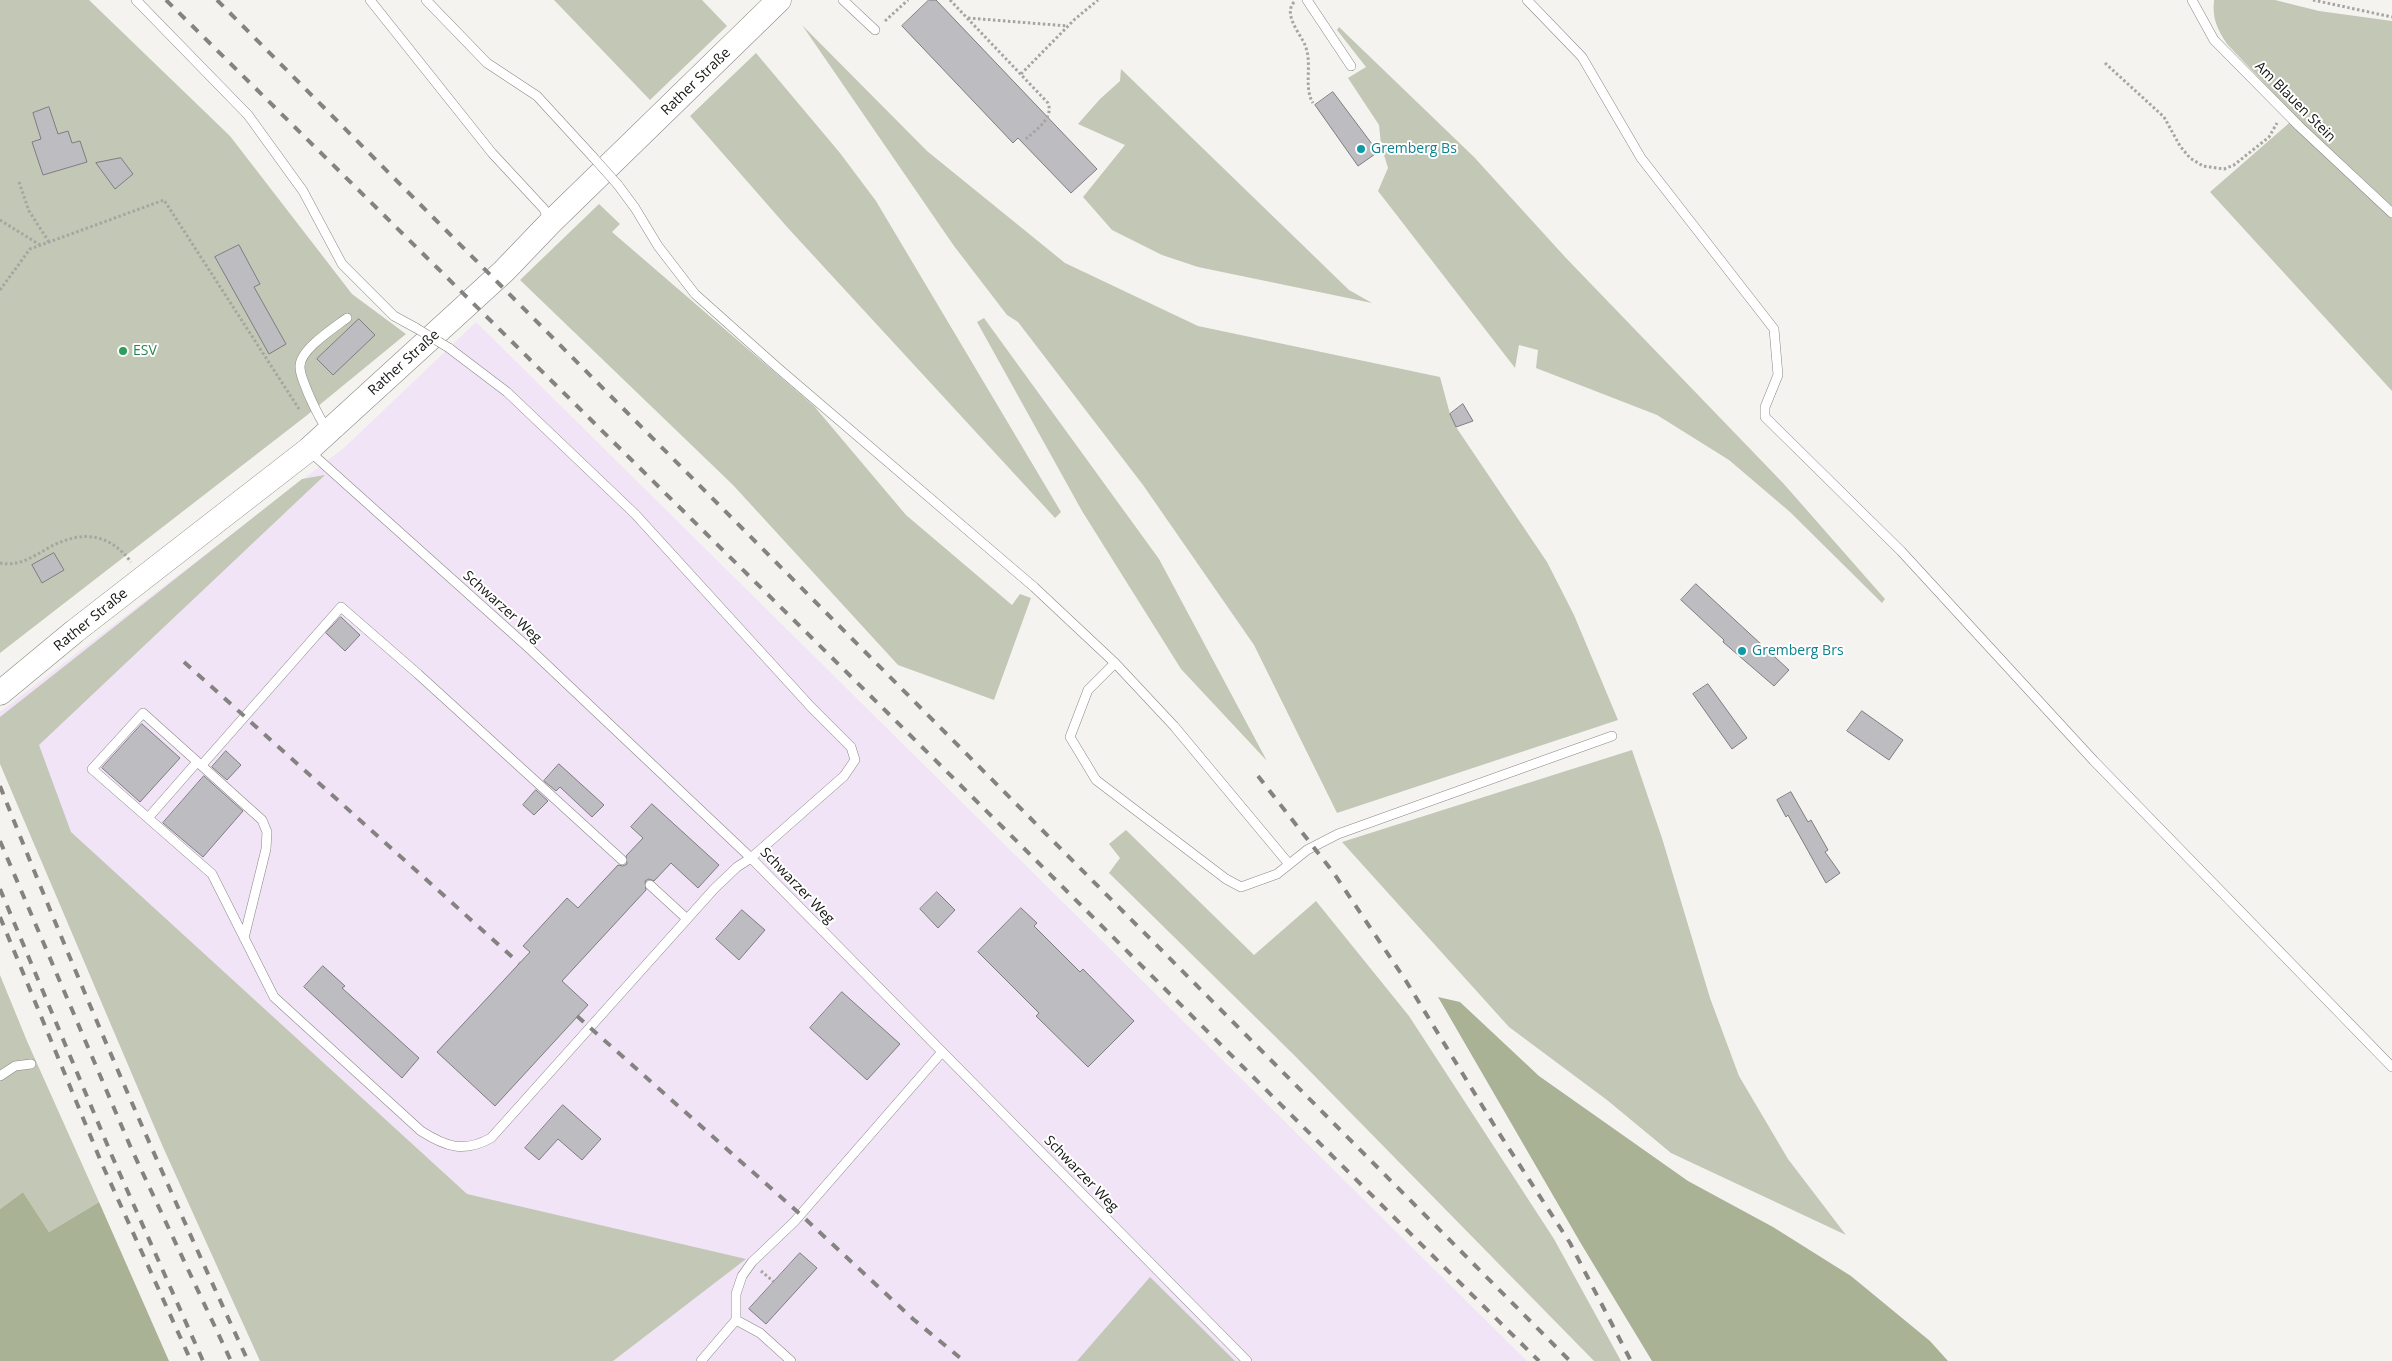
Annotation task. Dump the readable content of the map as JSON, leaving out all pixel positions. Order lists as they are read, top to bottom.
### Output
{
  "streets": {
    "street": ["Rather Straße"],
    "lane": ["Am Blauen Stein", "Schwarzer Weg"]
  },
  "crossings": [
    ["Rather Straße", "Schwarzer Weg"]
  ],
  "places": ["Gremberg Bs", "ESV", "Gremberg Brs"]
}
